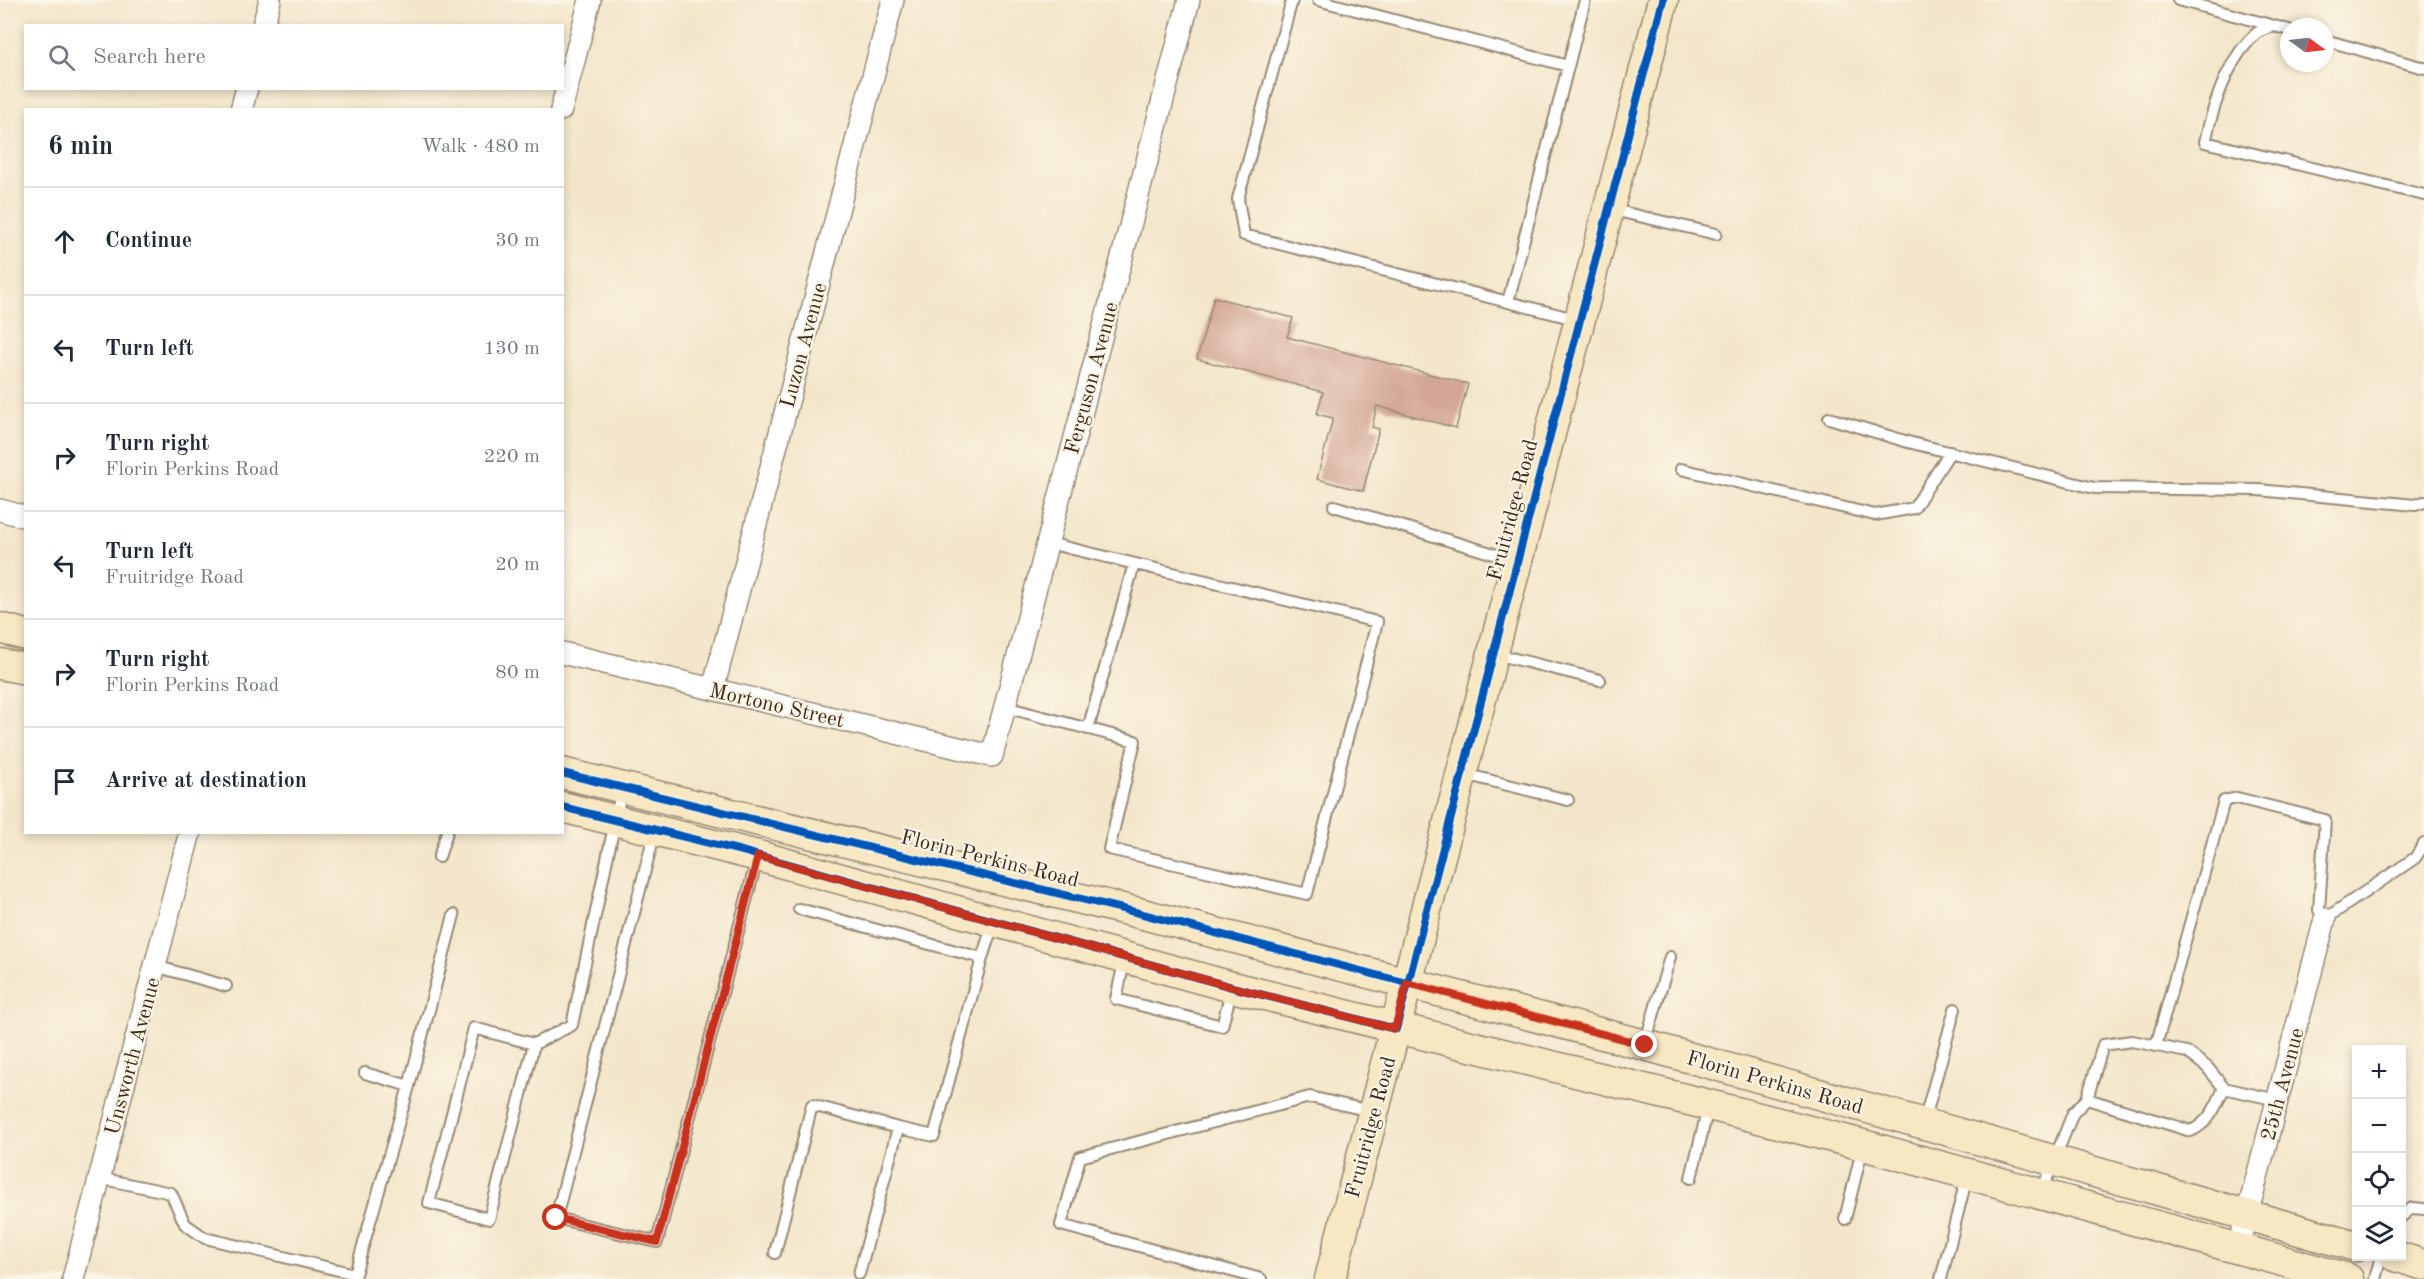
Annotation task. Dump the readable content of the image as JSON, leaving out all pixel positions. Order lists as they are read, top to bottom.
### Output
{
  "streets": {
    "main road": ["Fruitridge Road", "Florin Perkins Road"],
    "street": [
      "Luzon Avenue",
      "Ferguson Avenue",
      "Mortono Street",
      "Unsworth Avenue",
      "25th Avenue"
    ]
  },
  "crossings": [
    ["Luzon Avenue", "Mortono Street"],
    ["Ferguson Avenue", "Mortono Street"],
    ["Fruitridge Road", "Florin Perkins Road"],
    ["Florin Perkins Road", "25th Avenue"]
  ],
  "north": "right",
  "page": {
    "search": "Search here",
    "heading": ["6 min", "Walk · 480 m"],
    "list": [
      ["Continue", "30 m"],
      ["Turn left", "130 m"],
      ["Turn right", "Florin Perkins Road", "220 m"],
      ["Turn left", "Fruitridge Road", "20 m"],
      ["Turn right", "Florin Perkins Road", "80 m"],
      "Arrive at destination"
    ],
    "map_buttons": ["+", "−"]
  }
}
